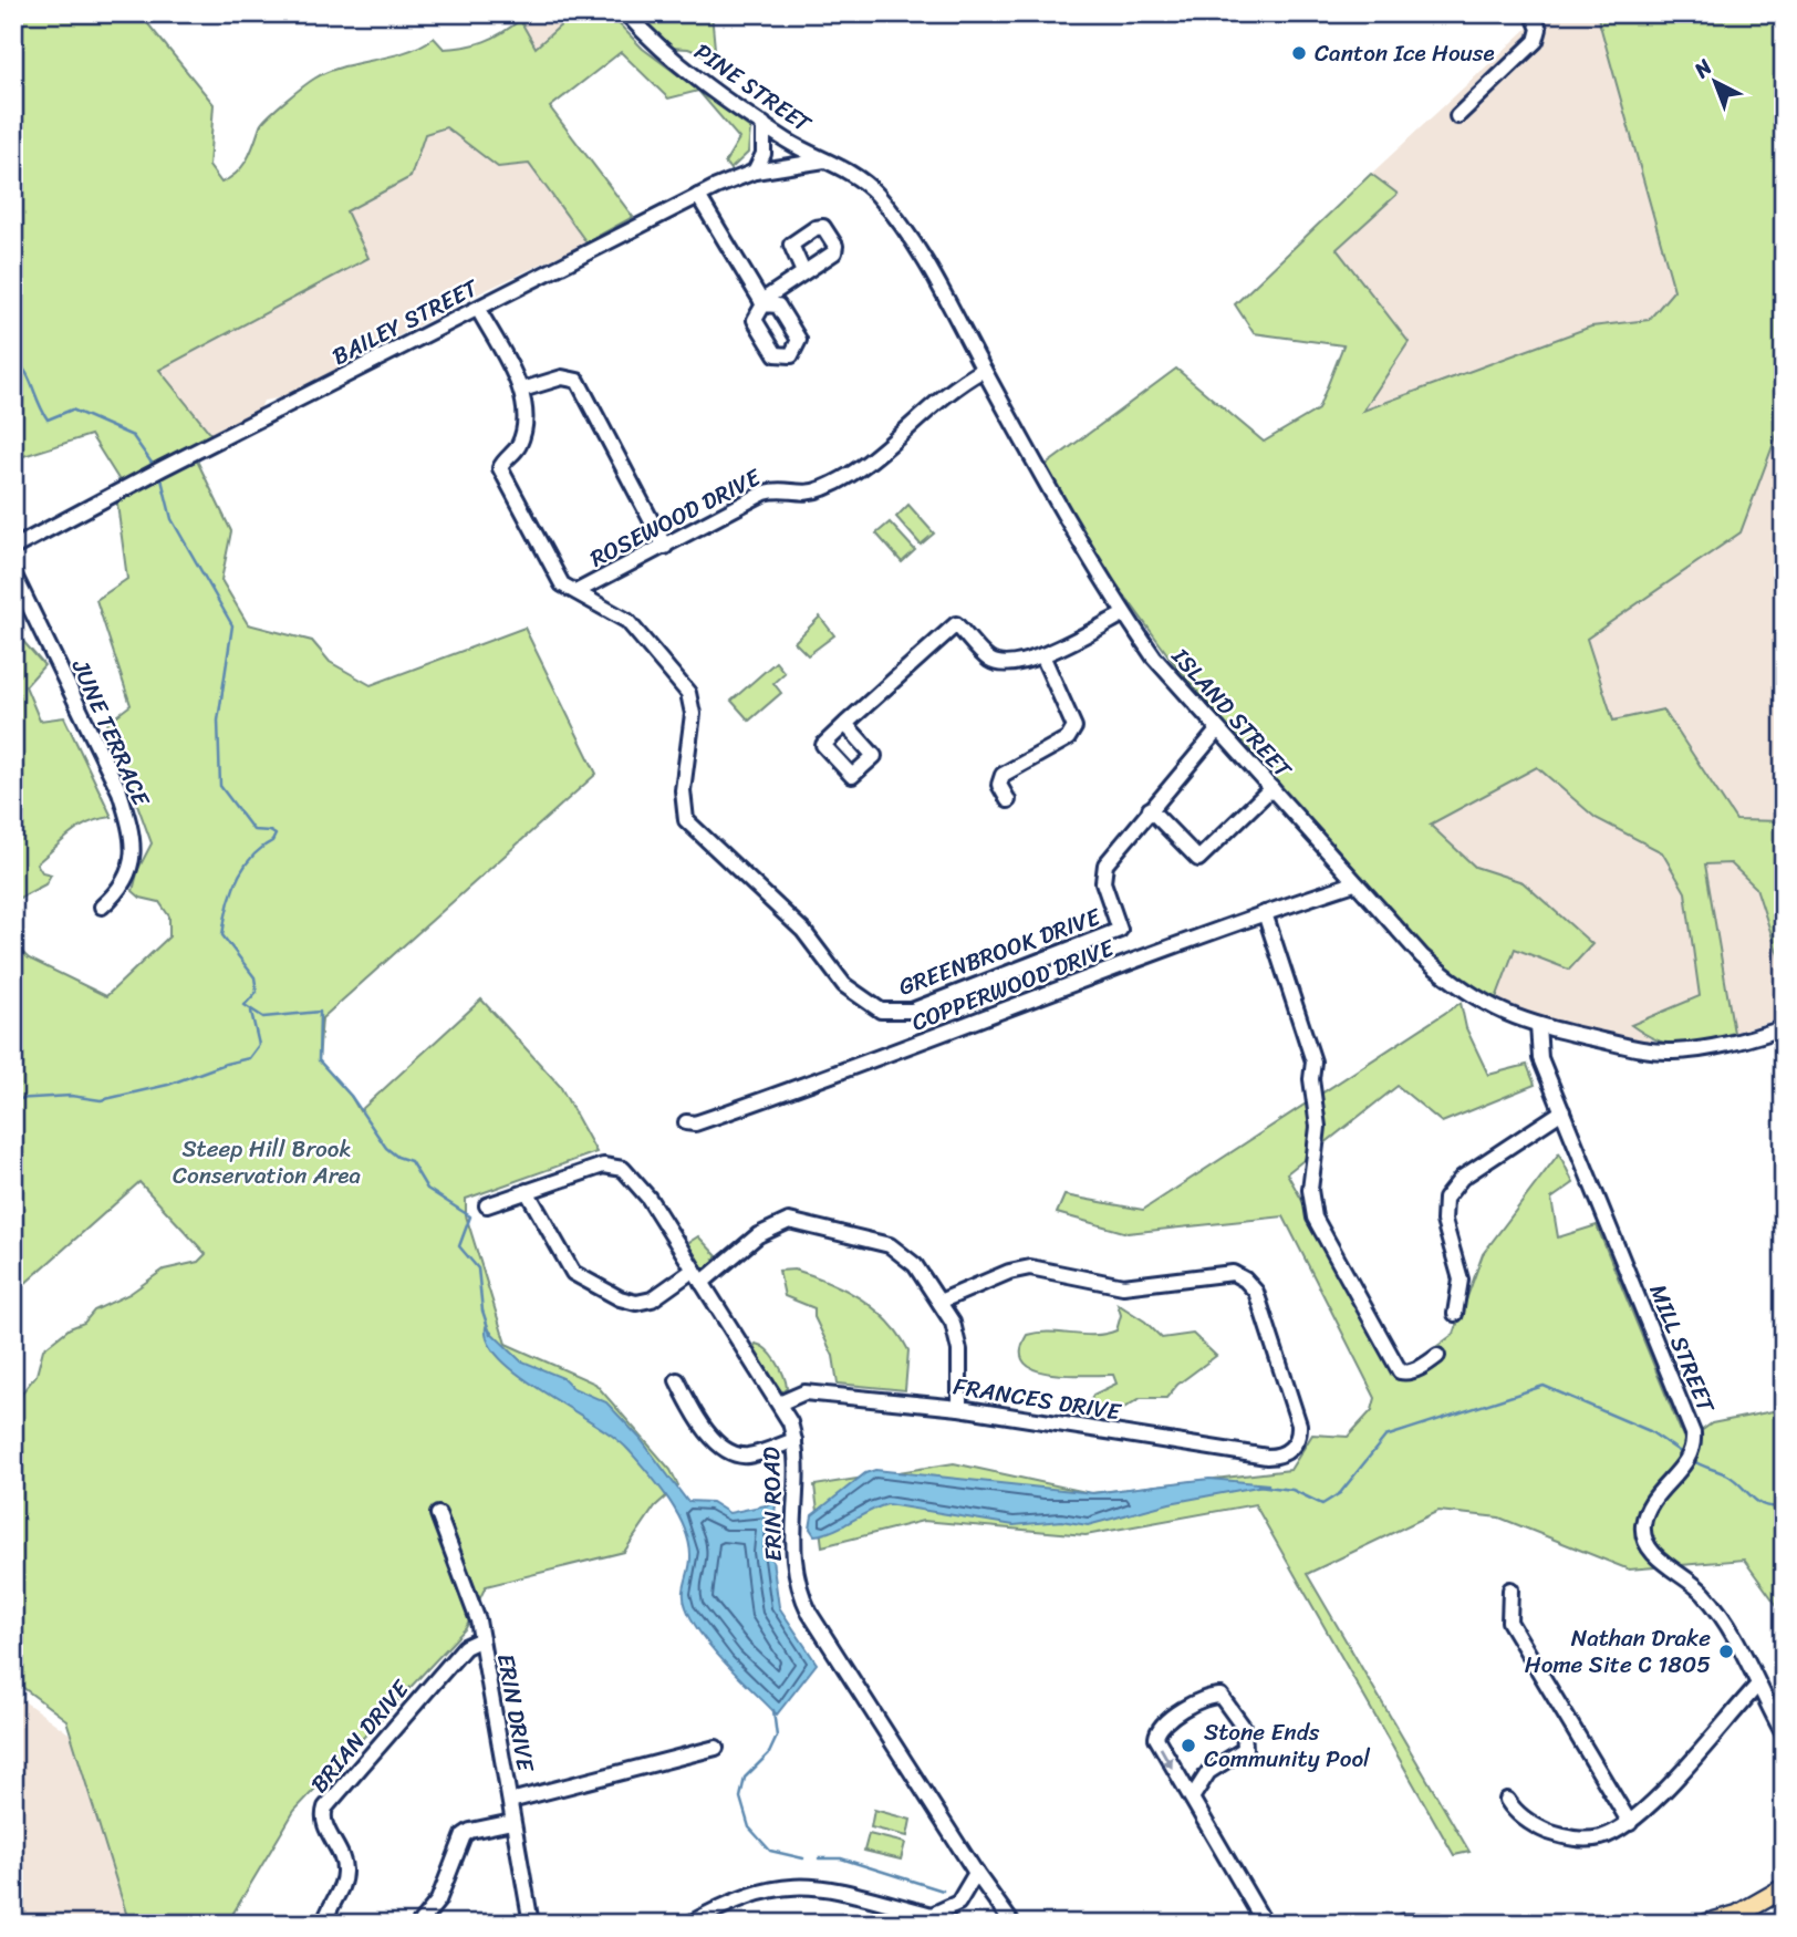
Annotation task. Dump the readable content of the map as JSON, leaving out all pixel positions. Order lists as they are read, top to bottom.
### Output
{
  "streets": {
    "street": [
      "PINE STREET",
      "BAILEY STREET",
      "ROSEWOOD DRIVE",
      "ISLAND STREET",
      "JUNE TERRACE",
      "GREENBROOK DRIVE",
      "COPPERWOOD DRIVE",
      "MILL STREET",
      "FRANCES DRIVE",
      "ERIN ROAD",
      "ERIN DRIVE",
      "BRIAN DRIVE"
    ]
  },
  "crossings": [
    ["PINE STREET", "BAILEY STREET"],
    ["PINE STREET", "ISLAND STREET"],
    ["BAILEY STREET", "ISLAND STREET"],
    ["BAILEY STREET", "GREENBROOK DRIVE"],
    ["ROSEWOOD DRIVE", "ISLAND STREET"],
    ["ROSEWOOD DRIVE", "GREENBROOK DRIVE"],
    ["ISLAND STREET", "GREENBROOK DRIVE"],
    ["ISLAND STREET", "COPPERWOOD DRIVE"],
    ["ISLAND STREET", "MILL STREET"],
    ["FRANCES DRIVE", "ERIN ROAD"],
    ["ERIN DRIVE", "BRIAN DRIVE"]
  ],
  "parks": ["Steep Hill Brook Conservation Area"],
  "places": ["Canton Ice House", "Nathan Drake Home Site C 1805", "Stone Ends Community Pool"],
  "north": "top left"
}
